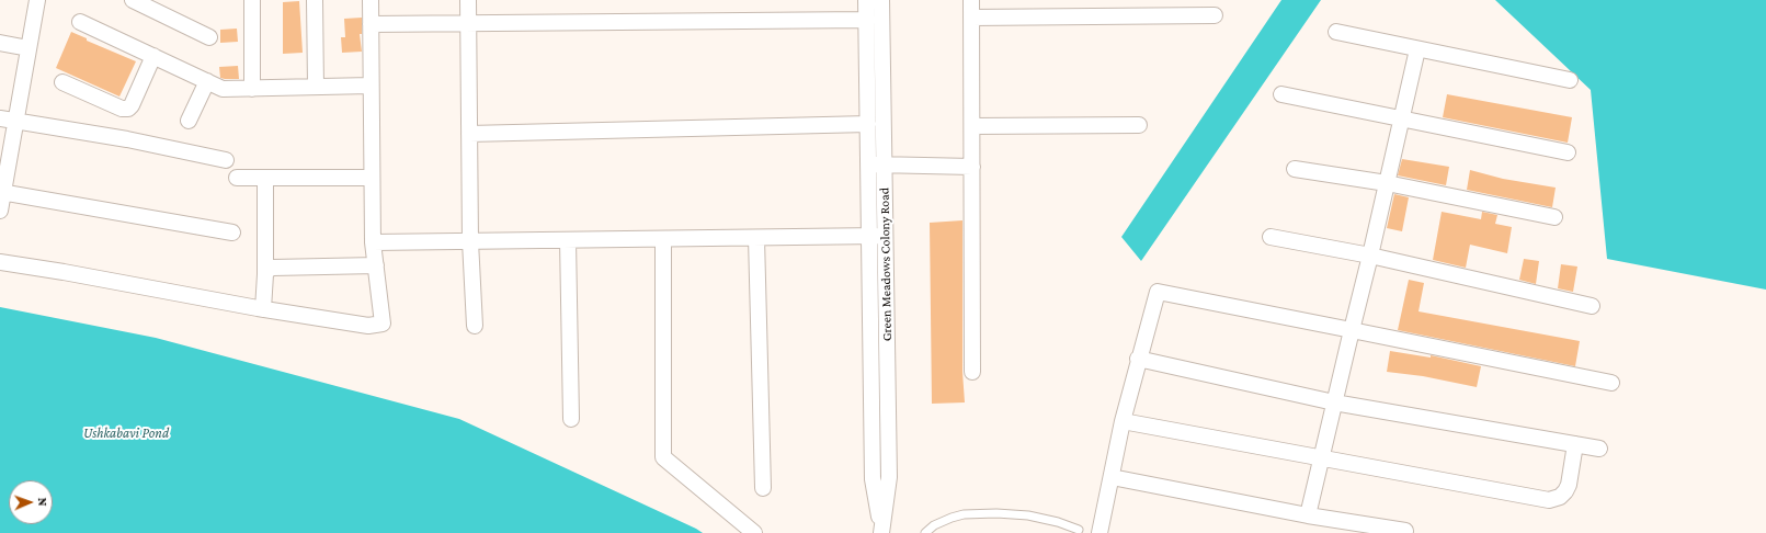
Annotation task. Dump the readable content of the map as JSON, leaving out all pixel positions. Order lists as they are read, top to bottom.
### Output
{
  "streets": {
    "street": ["Green Meadows Colony Road"]
  },
  "water": ["Ushkabavi Pond"],
  "north": "right"
}
